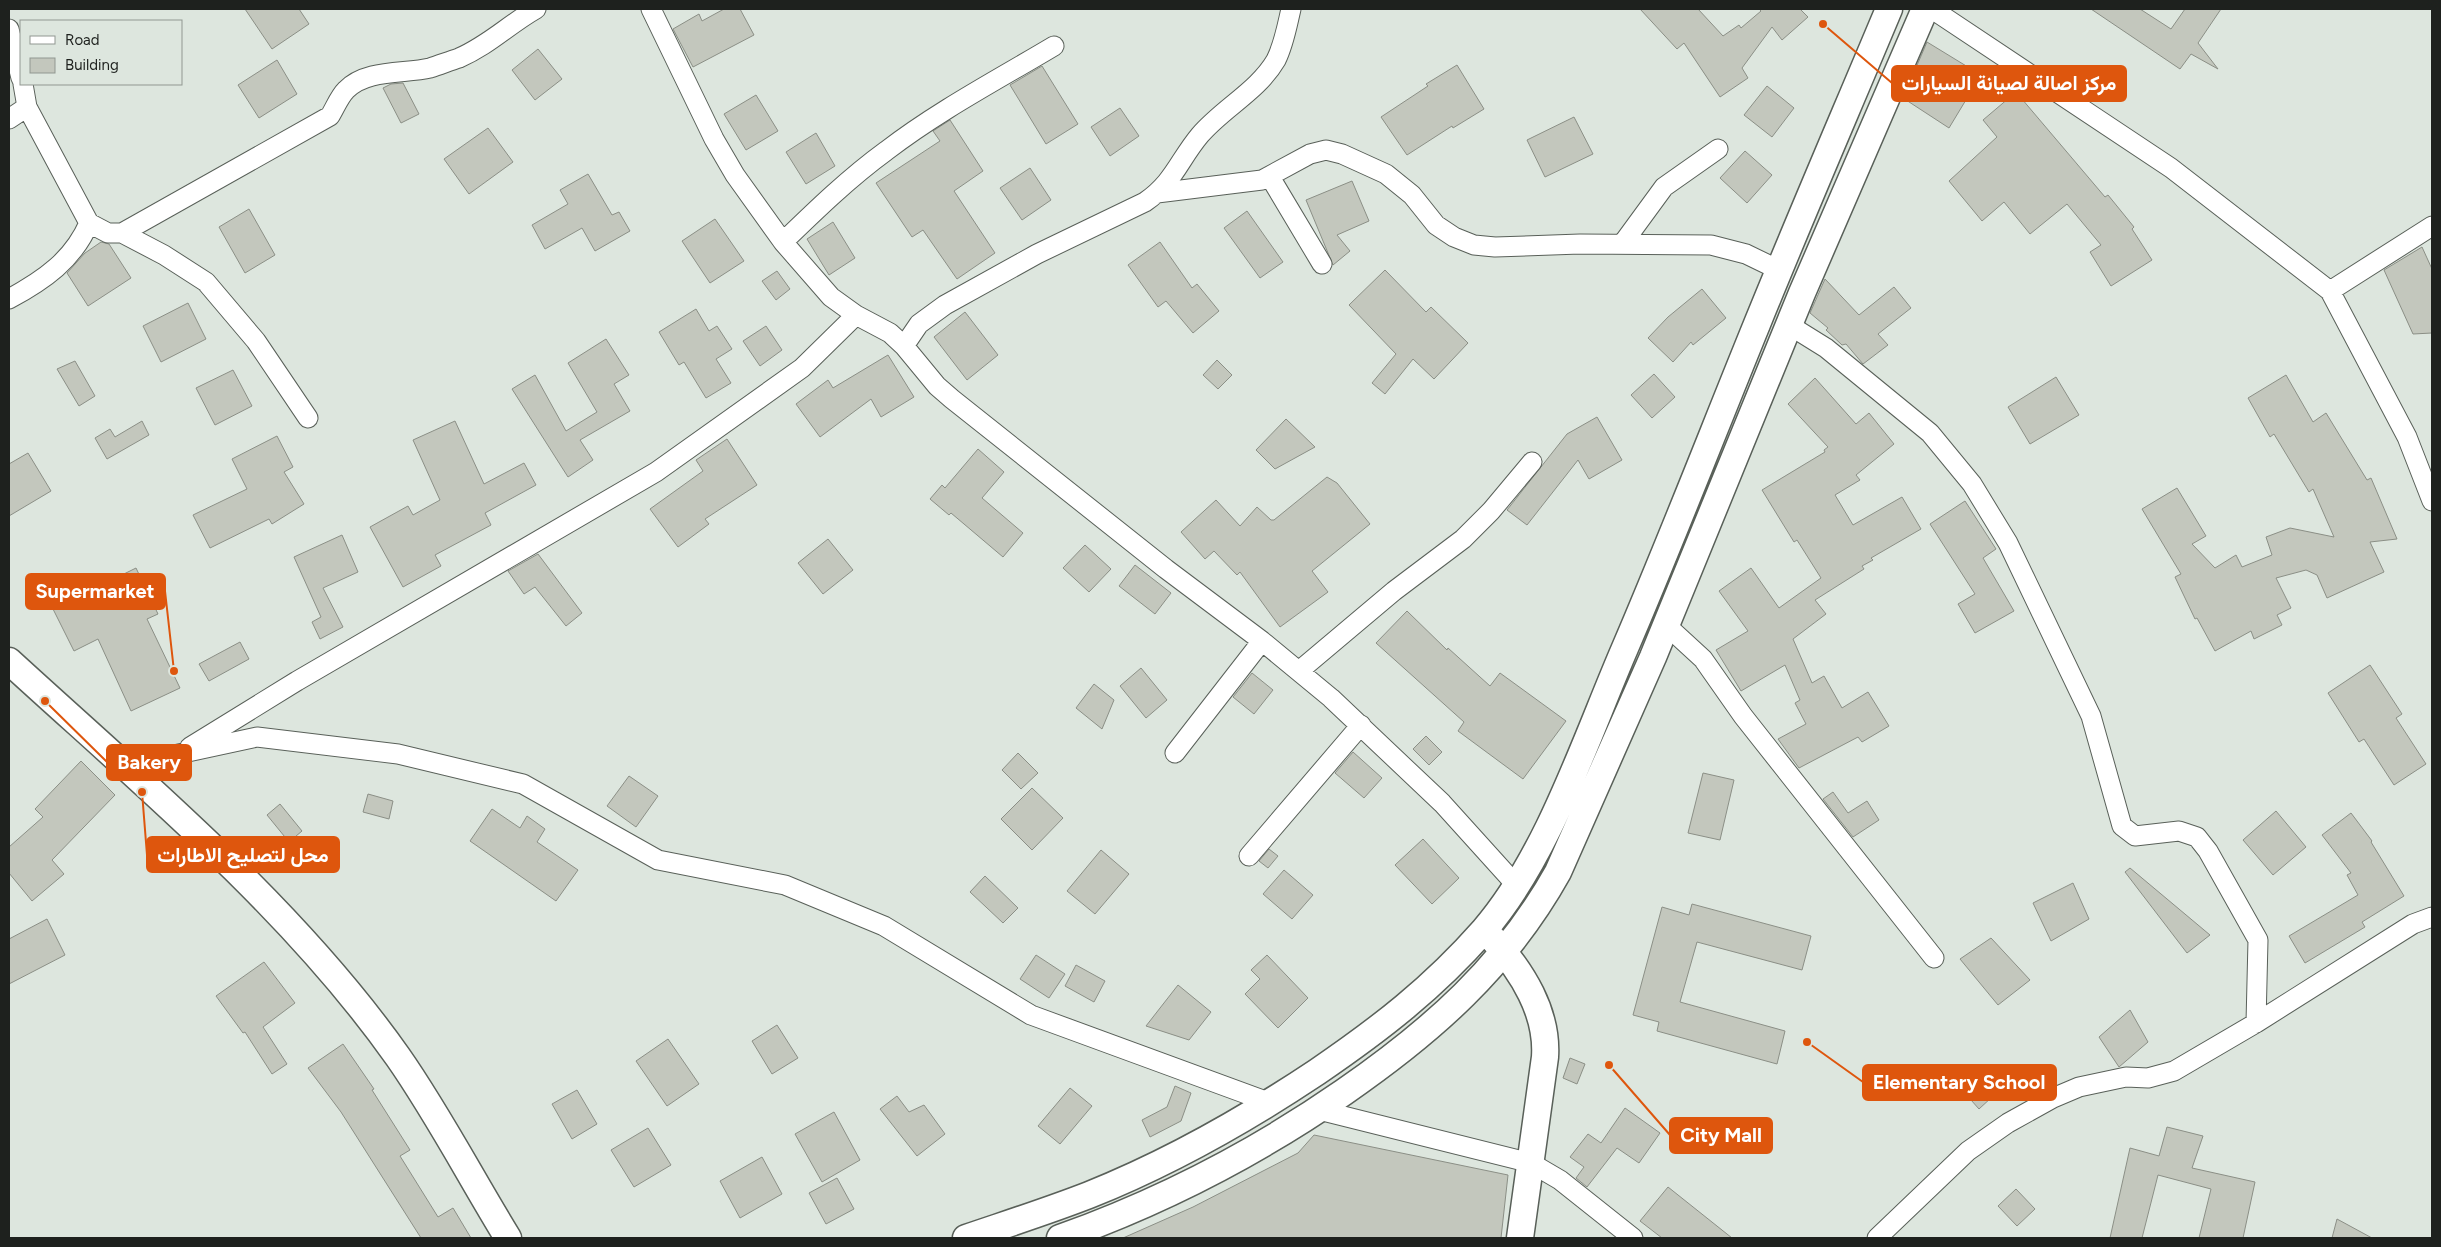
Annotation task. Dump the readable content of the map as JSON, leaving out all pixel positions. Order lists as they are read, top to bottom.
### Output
{
  "places": [
    "مركز اصالة لصيانة السيارات",
    "Supermarket",
    "Bakery",
    "محل لتصليح الاطارات",
    "Elementary School",
    "City Mall"
  ],
  "legend": ["Road", "Building"]
}
